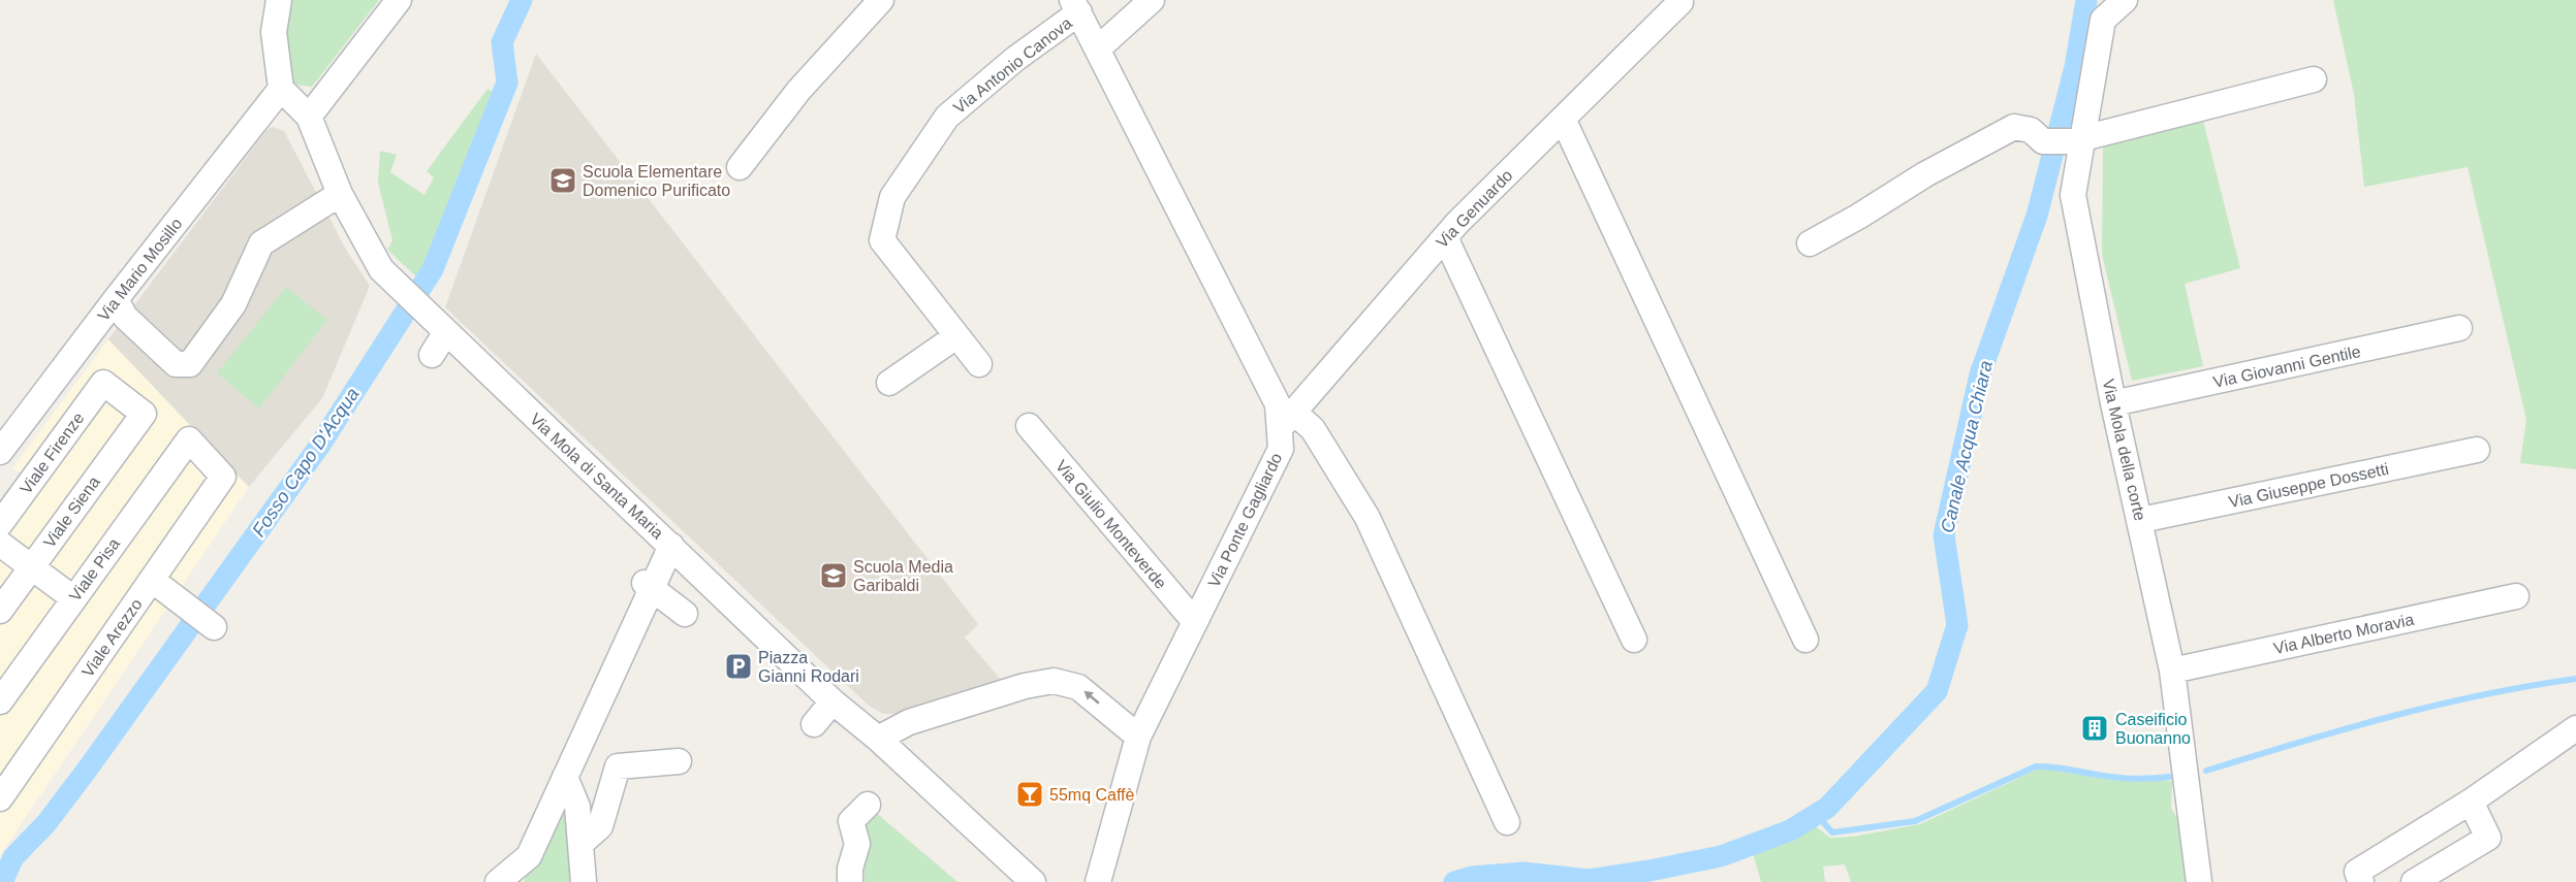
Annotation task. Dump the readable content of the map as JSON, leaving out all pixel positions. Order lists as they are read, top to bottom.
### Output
{
  "streets": {
    "street": [
      "Via Antonio Canova",
      "Via Genuardo",
      "Via Mario Mosillo",
      "Via Giovanni Gentile",
      "Via Mola della corte",
      "Viale Firenze",
      "Via Mola di Santa Maria",
      "Via Giuseppe Dossetti",
      "Viale Siena",
      "Via Ponte Gagliardo",
      "Via Giulio Monteverde",
      "Viale Pisa",
      "Via Alberto Moravia",
      "Viale Arezzo"
    ]
  },
  "crossings": [
    ["Via Antonio Canova", "Via Ponte Gagliardo"],
    ["Via Genuardo", "Via Ponte Gagliardo"],
    ["Via Mario Mosillo", "Via Mola di Santa Maria"],
    ["Via Giovanni Gentile", "Via Mola della corte"],
    ["Via Mola della corte", "Via Giuseppe Dossetti"],
    ["Via Mola della corte", "Via Alberto Moravia"],
    ["Viale Firenze", "Viale Siena"],
    ["Via Ponte Gagliardo", "Via Giulio Monteverde"],
    ["Viale Pisa", "Viale Arezzo"]
  ],
  "water": ["Canale Acqua Chiara", "Fosso Capo D'Acqua"],
  "places": {
    "school or university": ["Scuola Elementare Domenico Purificato", "Scuola Media Garibaldi"],
    "parking": ["Piazza Gianni Rodari"],
    "building": ["Caseificio Buonanno"],
    "bar": ["55mq Caffè"]
  }
}
